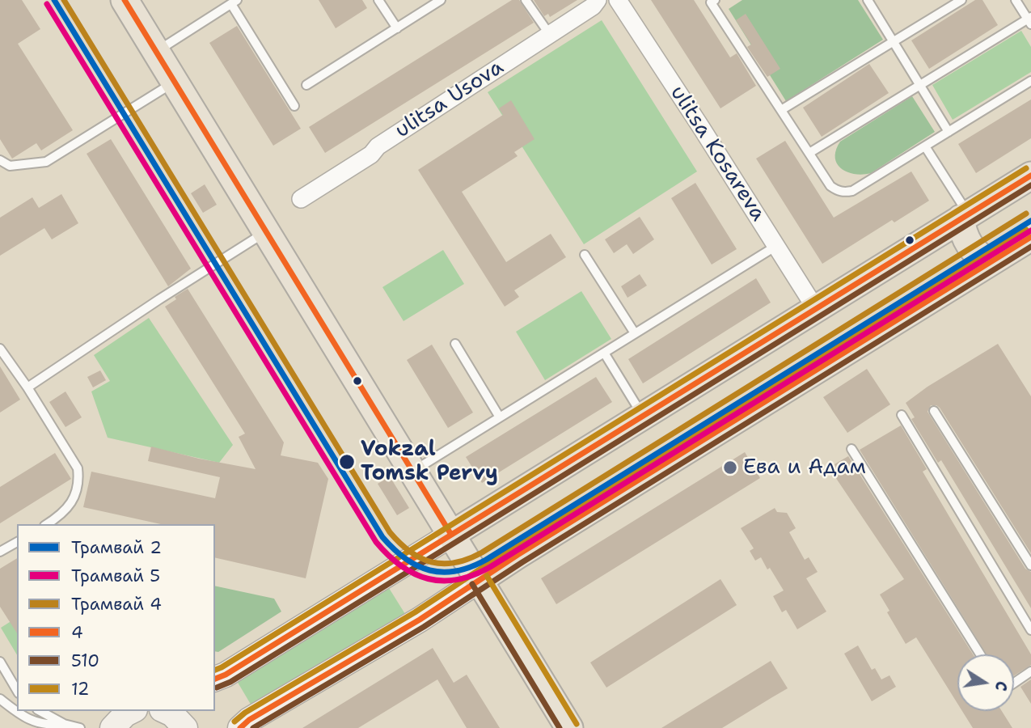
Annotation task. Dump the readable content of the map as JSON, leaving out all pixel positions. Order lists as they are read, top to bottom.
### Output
{
  "streets": {
    "street": ["ulitsa Usova", "ulitsa Kosareva"]
  },
  "places": ["Vokzal Tomsk Pervy", "Ева и Адам"],
  "lines": [
    "tram line 2",
    "tram line 4",
    "transit line 4",
    "tram line 5",
    "transit line 12",
    "transit line 510"
  ],
  "legend": [
    "Трамвай 2",
    "Трамвай 5",
    "Трамвай 4",
    "4",
    "510",
    "12"
  ],
  "north": "right"
}
